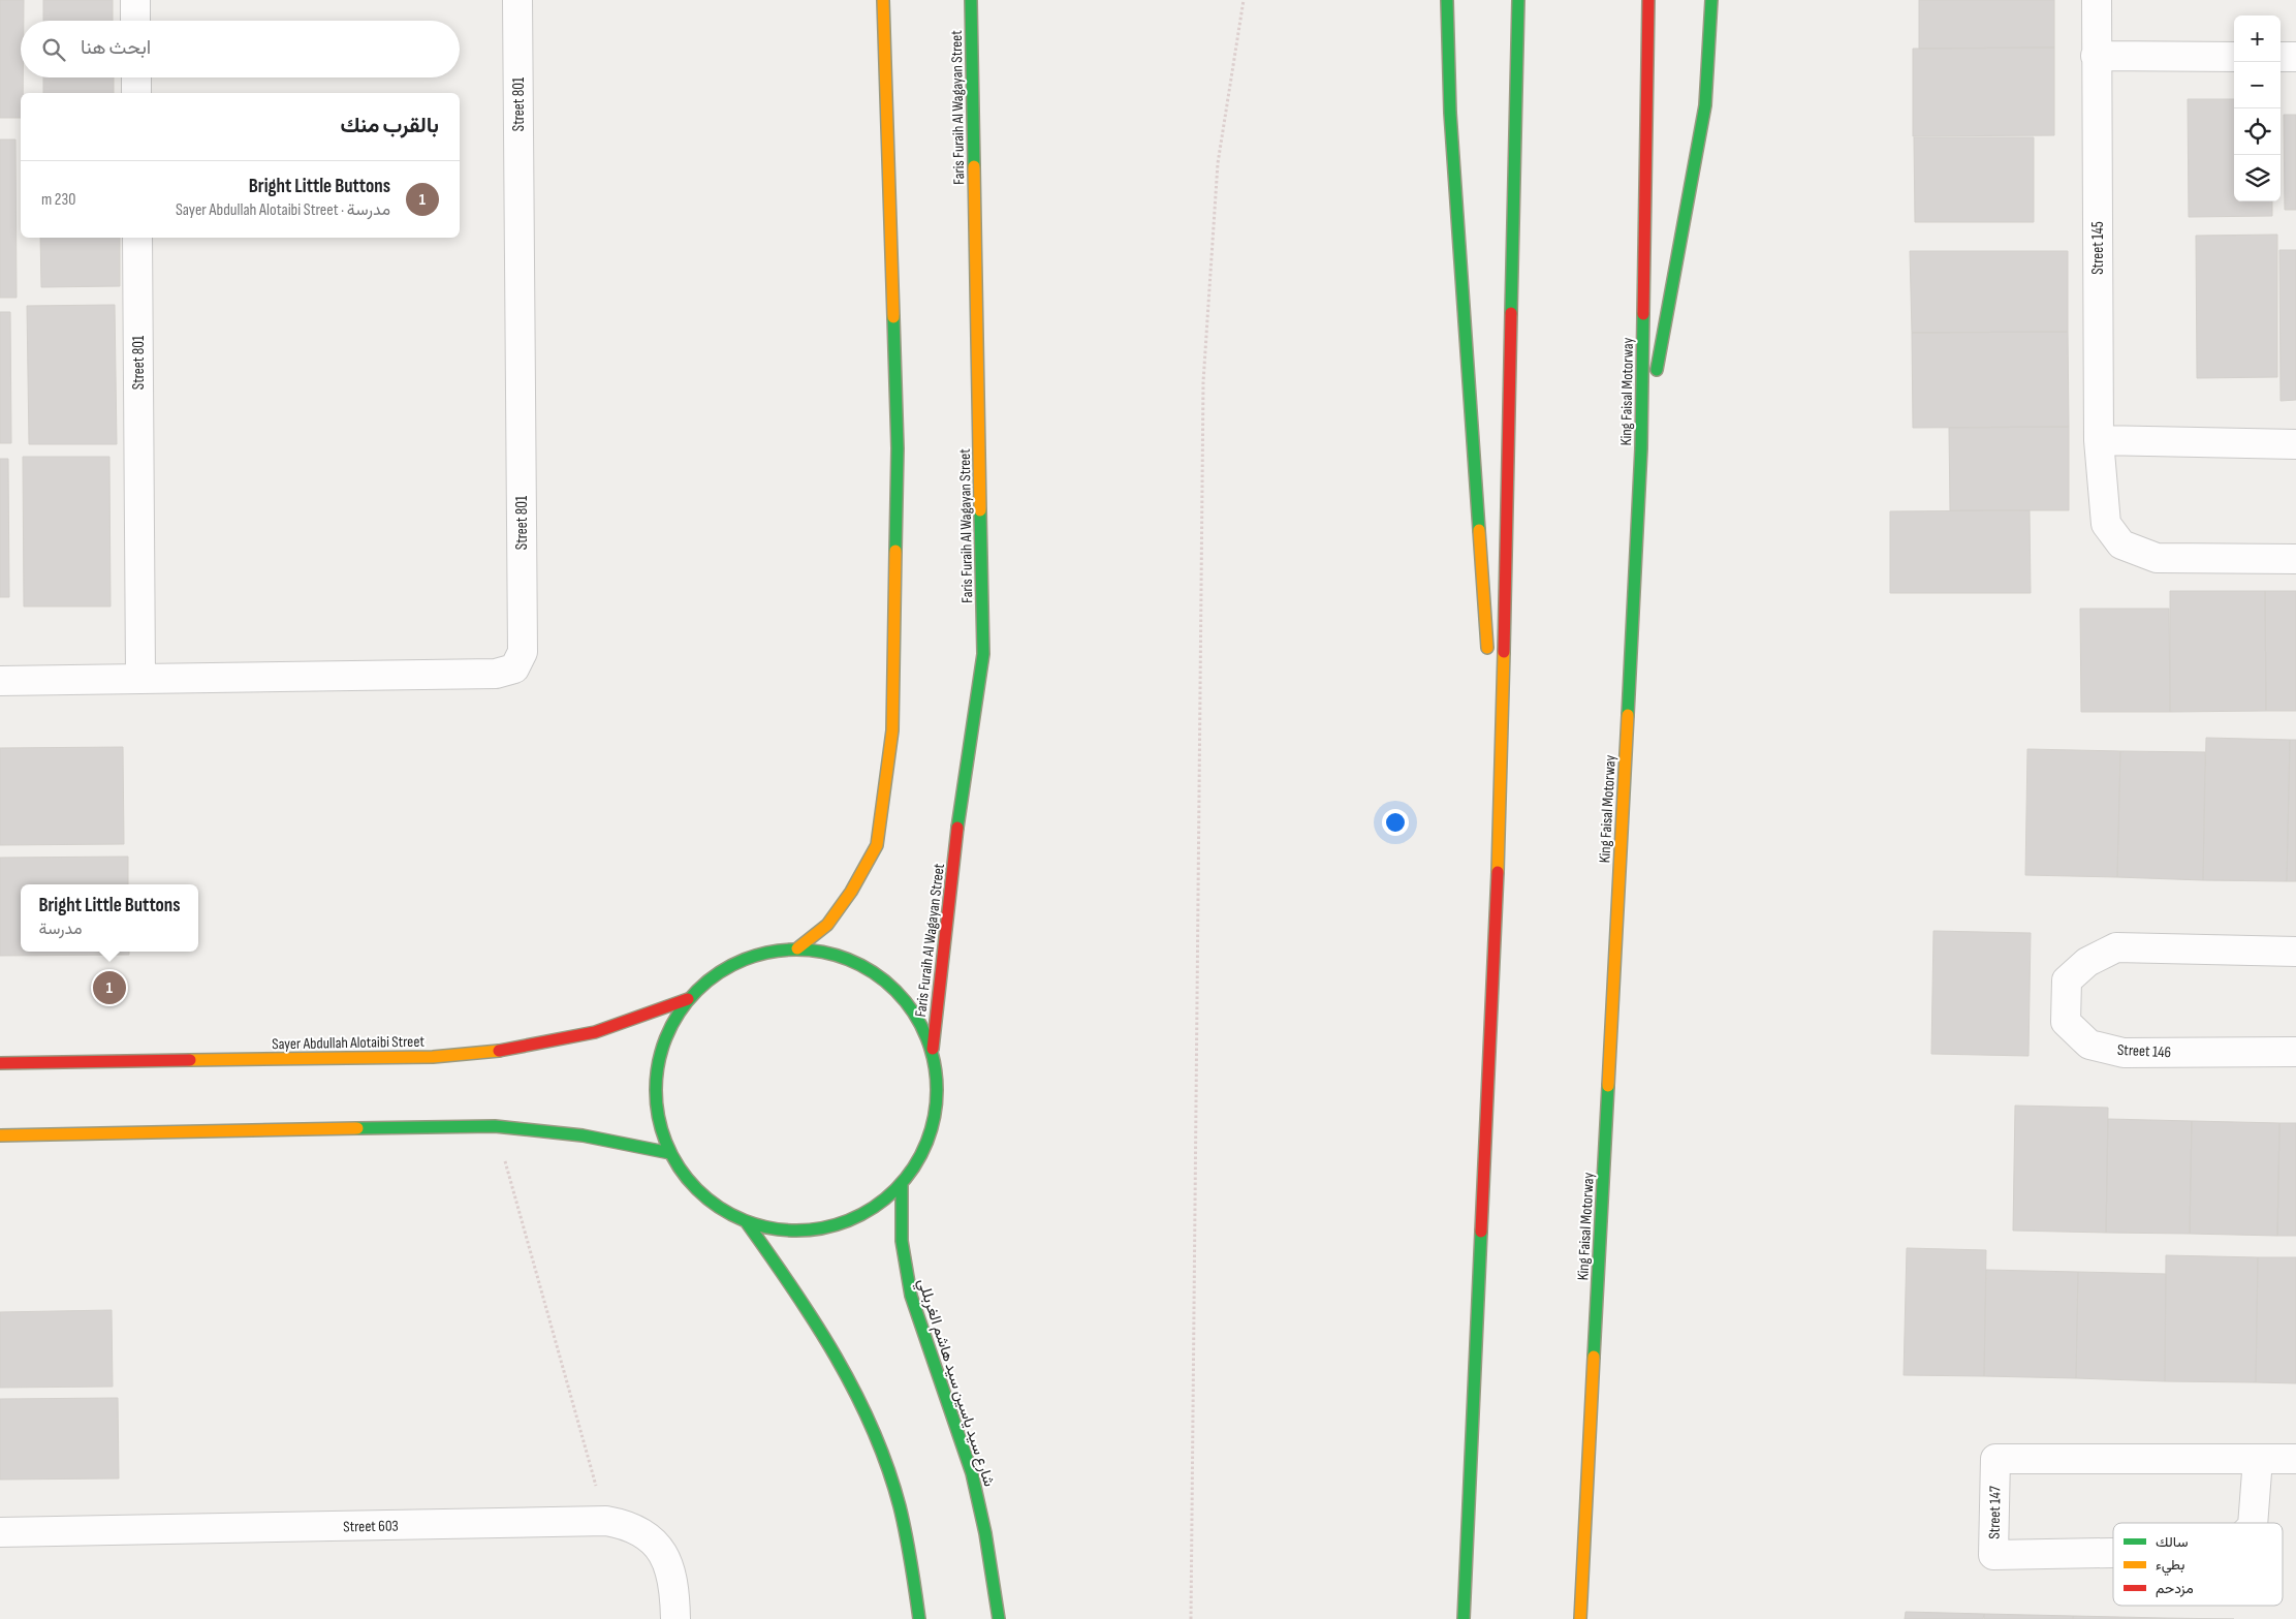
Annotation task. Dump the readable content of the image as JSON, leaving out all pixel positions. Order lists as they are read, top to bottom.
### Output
{
  "streets": {
    "main road": [
      "Faris Furaih Al Wagayan Street",
      "King Faisal Motorway",
      "Sayer Abdullah Alotaibi Street",
      "شارع سيد ياسين سيد هاشم الغربللي"
    ],
    "street": [
      "Street 801",
      "Street 145",
      "Street 146",
      "Street 147",
      "Street 603"
    ]
  },
  "legend": ["سالك", "بطيء", "مزدحم"],
  "page": {
    "map_buttons": ["+", "−"],
    "search": "ابحث هنا",
    "heading": "بالقرب منك",
    "list": [
      {
        "mark": "1",
        "name": "Bright Little Buttons",
        "note": "مدرسة · Sayer Abdullah Alotaibi Street",
        "value": "230 m"
      }
    ],
    "popup": ["Bright Little Buttons", "مدرسة"],
    "pins": "1"
  }
}
